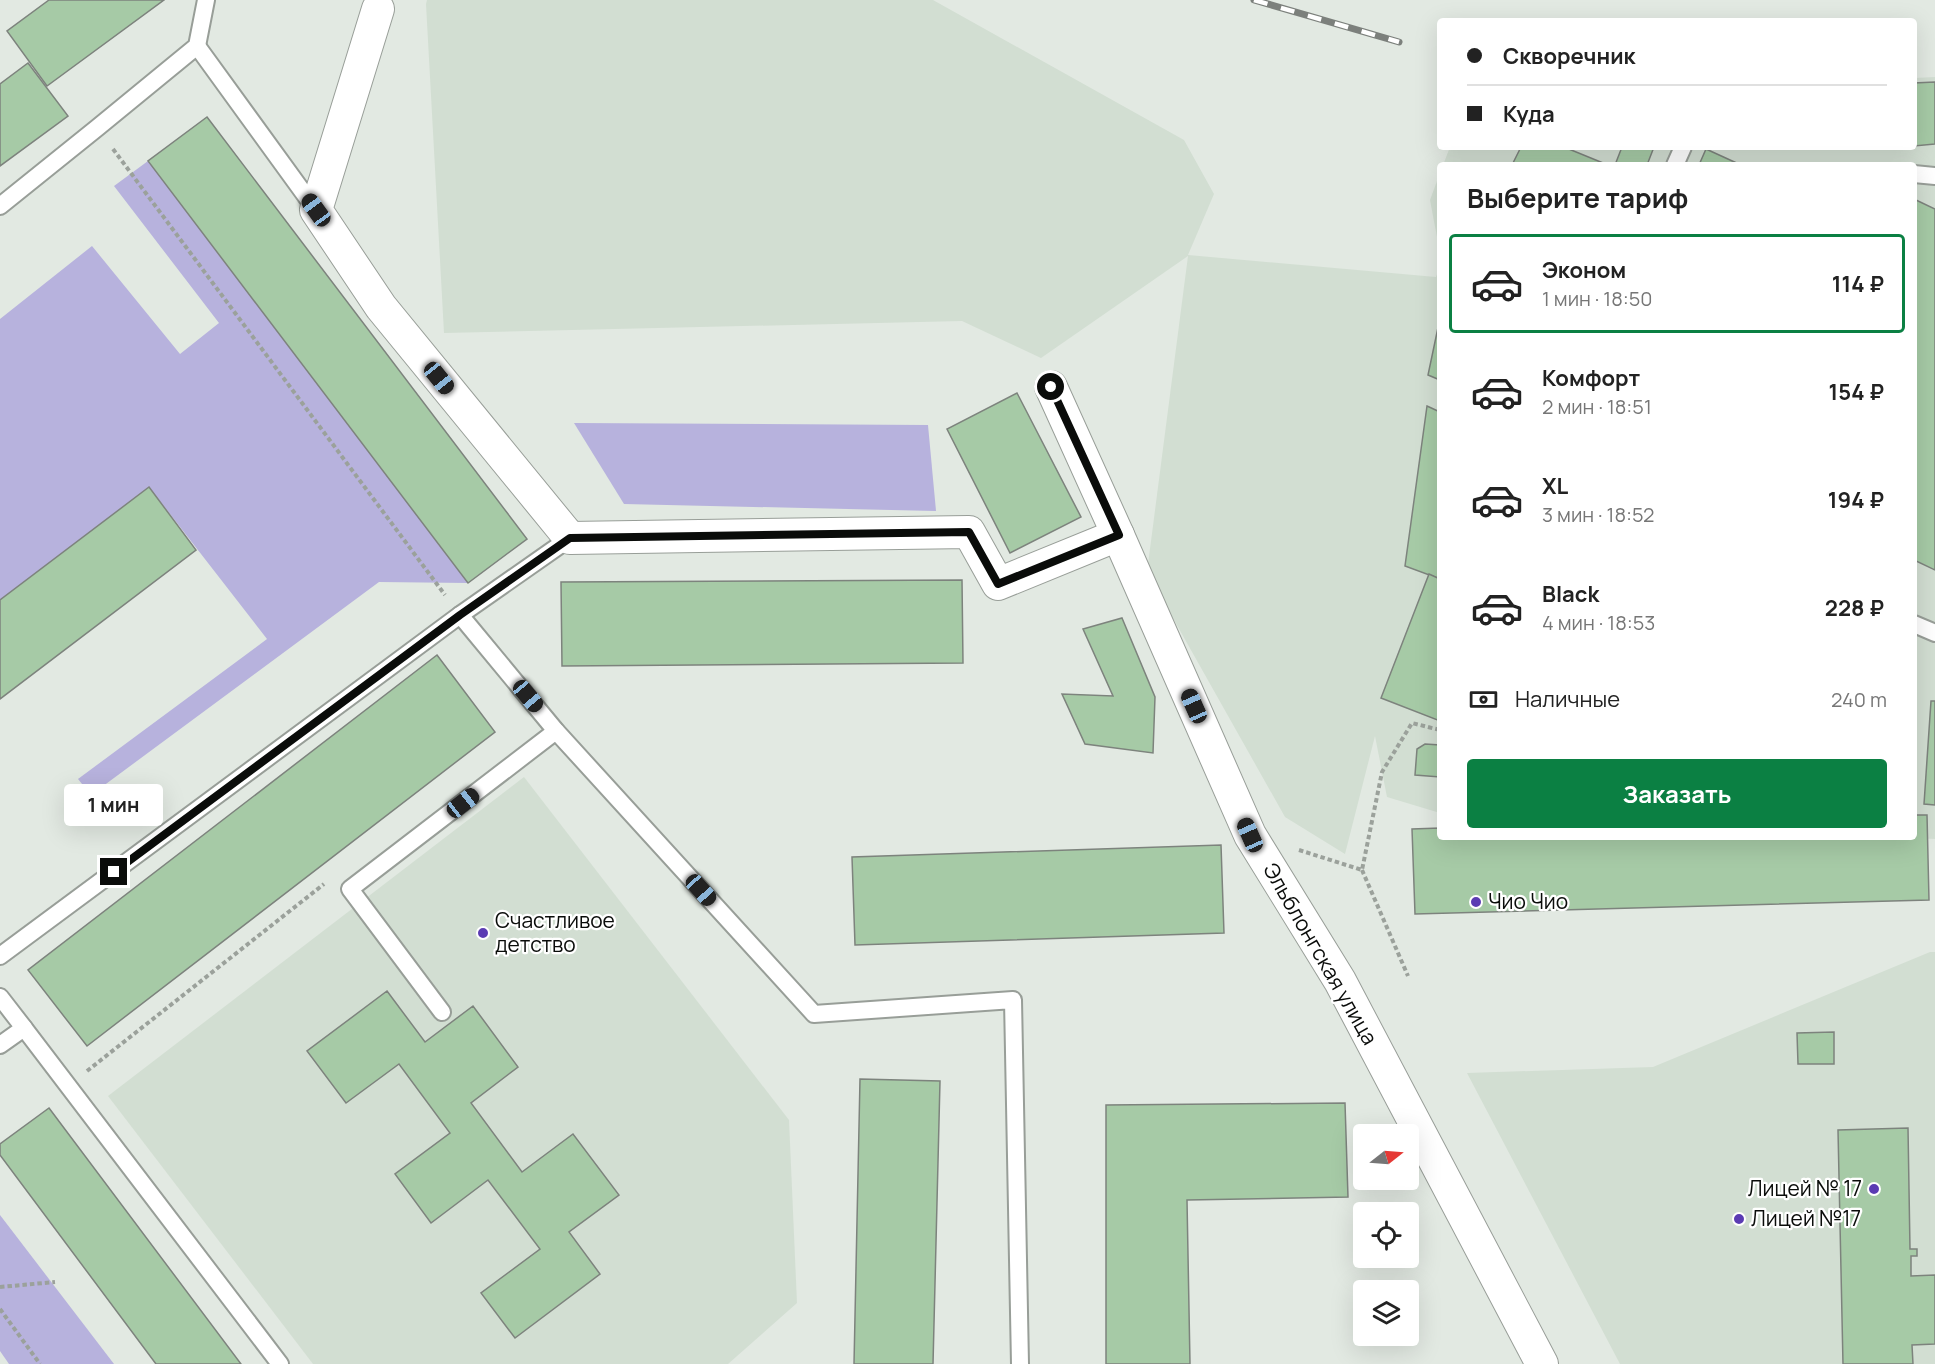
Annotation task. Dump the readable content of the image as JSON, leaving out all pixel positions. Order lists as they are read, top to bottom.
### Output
{
  "streets": {
    "street": ["Эльблонгская улица"]
  },
  "places": [
    "Чио Чио",
    "Счастливое детство",
    "Лицей № 17",
    "Лицей №17"
  ],
  "north": "right",
  "page": {
    "banner": ["Скворечник", "Куда"],
    "heading": "Выберите тариф",
    "list": [
      {
        "name": "Эконом",
        "note": "1 мин · 18:50",
        "value": "114 ₽"
      },
      {
        "name": "Комфорт",
        "note": "2 мин · 18:51",
        "value": "154 ₽"
      },
      {
        "name": "XL",
        "note": "3 мин · 18:52",
        "value": "194 ₽"
      },
      {
        "name": "Black",
        "note": "4 мин · 18:53",
        "value": "228 ₽"
      }
    ],
    "pay": ["Наличные", "240 m"],
    "buttons": "Заказать",
    "bubble": "1 мин"
  }
}
